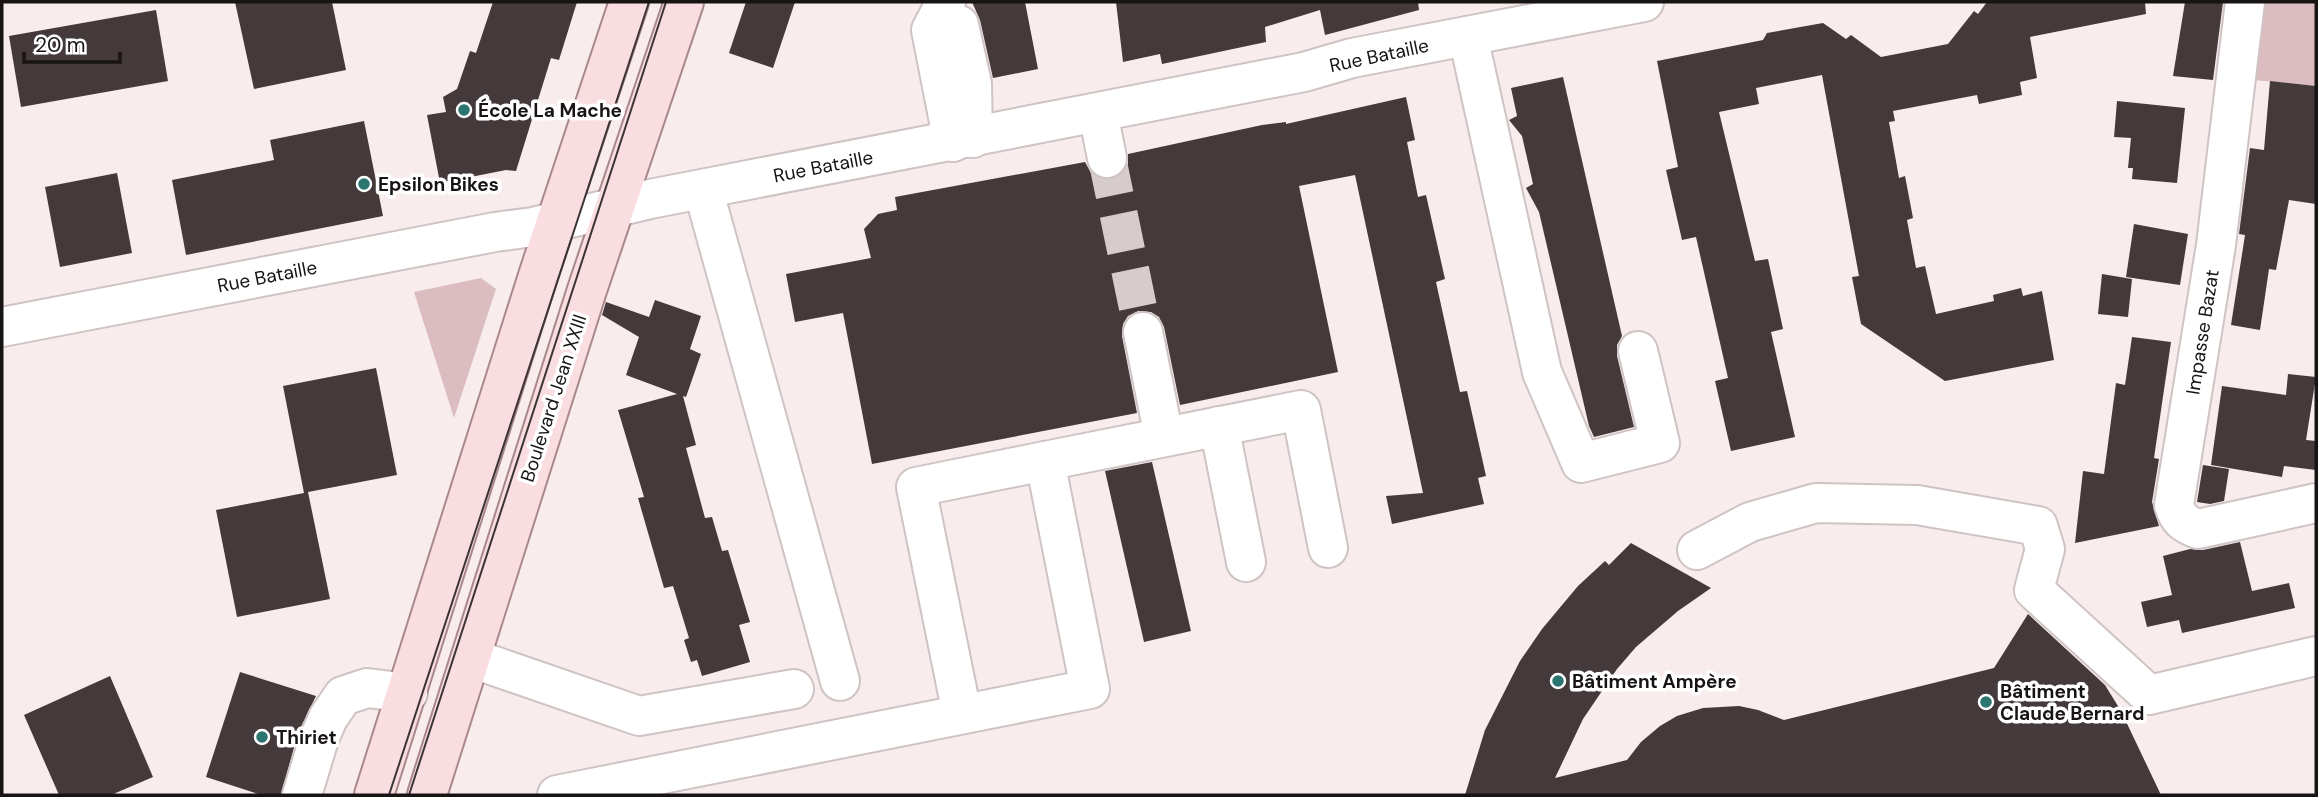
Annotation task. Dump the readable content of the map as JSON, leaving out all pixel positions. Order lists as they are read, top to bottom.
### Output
{
  "streets": {
    "main road": ["Boulevard Jean XXIII"],
    "street": ["Rue Bataille", "Impasse Bazat"]
  },
  "crossings": [
    ["Rue Bataille", "Boulevard Jean XXIII"]
  ],
  "places": [
    "École La Mache",
    "Epsilon Bikes",
    "Bâtiment Ampère",
    "Bâtiment Claude Bernard",
    "Thiriet"
  ],
  "scale_bar": "20 m"
}
